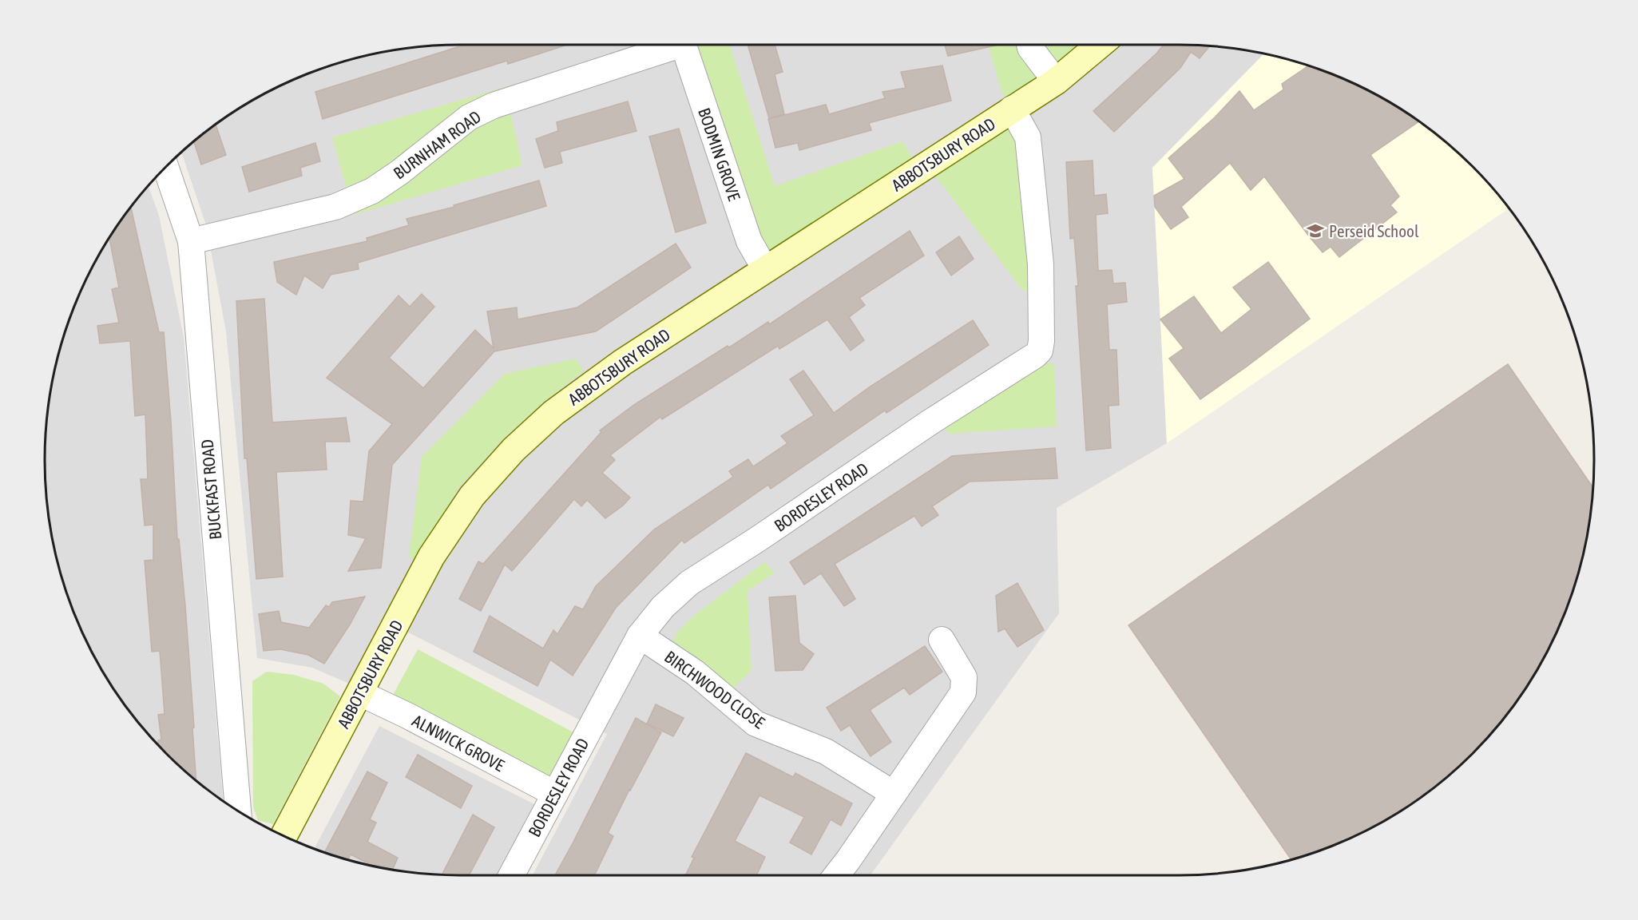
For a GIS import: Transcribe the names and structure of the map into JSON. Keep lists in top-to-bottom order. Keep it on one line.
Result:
{"streets":{"street":["BURNHAM ROAD","BODMIN GROVE","ABBOTSBURY ROAD","BUCKFAST ROAD","BORDESLEY ROAD","BIRCHWOOD CLOSE","ALNWICK GROVE"]},"crossings":[["BURNHAM ROAD","BUCKFAST ROAD"],["BODMIN GROVE","ABBOTSBURY ROAD"],["ABBOTSBURY ROAD","BORDESLEY ROAD"],["ABBOTSBURY ROAD","ALNWICK GROVE"],["BORDESLEY ROAD","BIRCHWOOD CLOSE"],["BORDESLEY ROAD","ALNWICK GROVE"]],"places":{"school or university":["Perseid School"]}}
